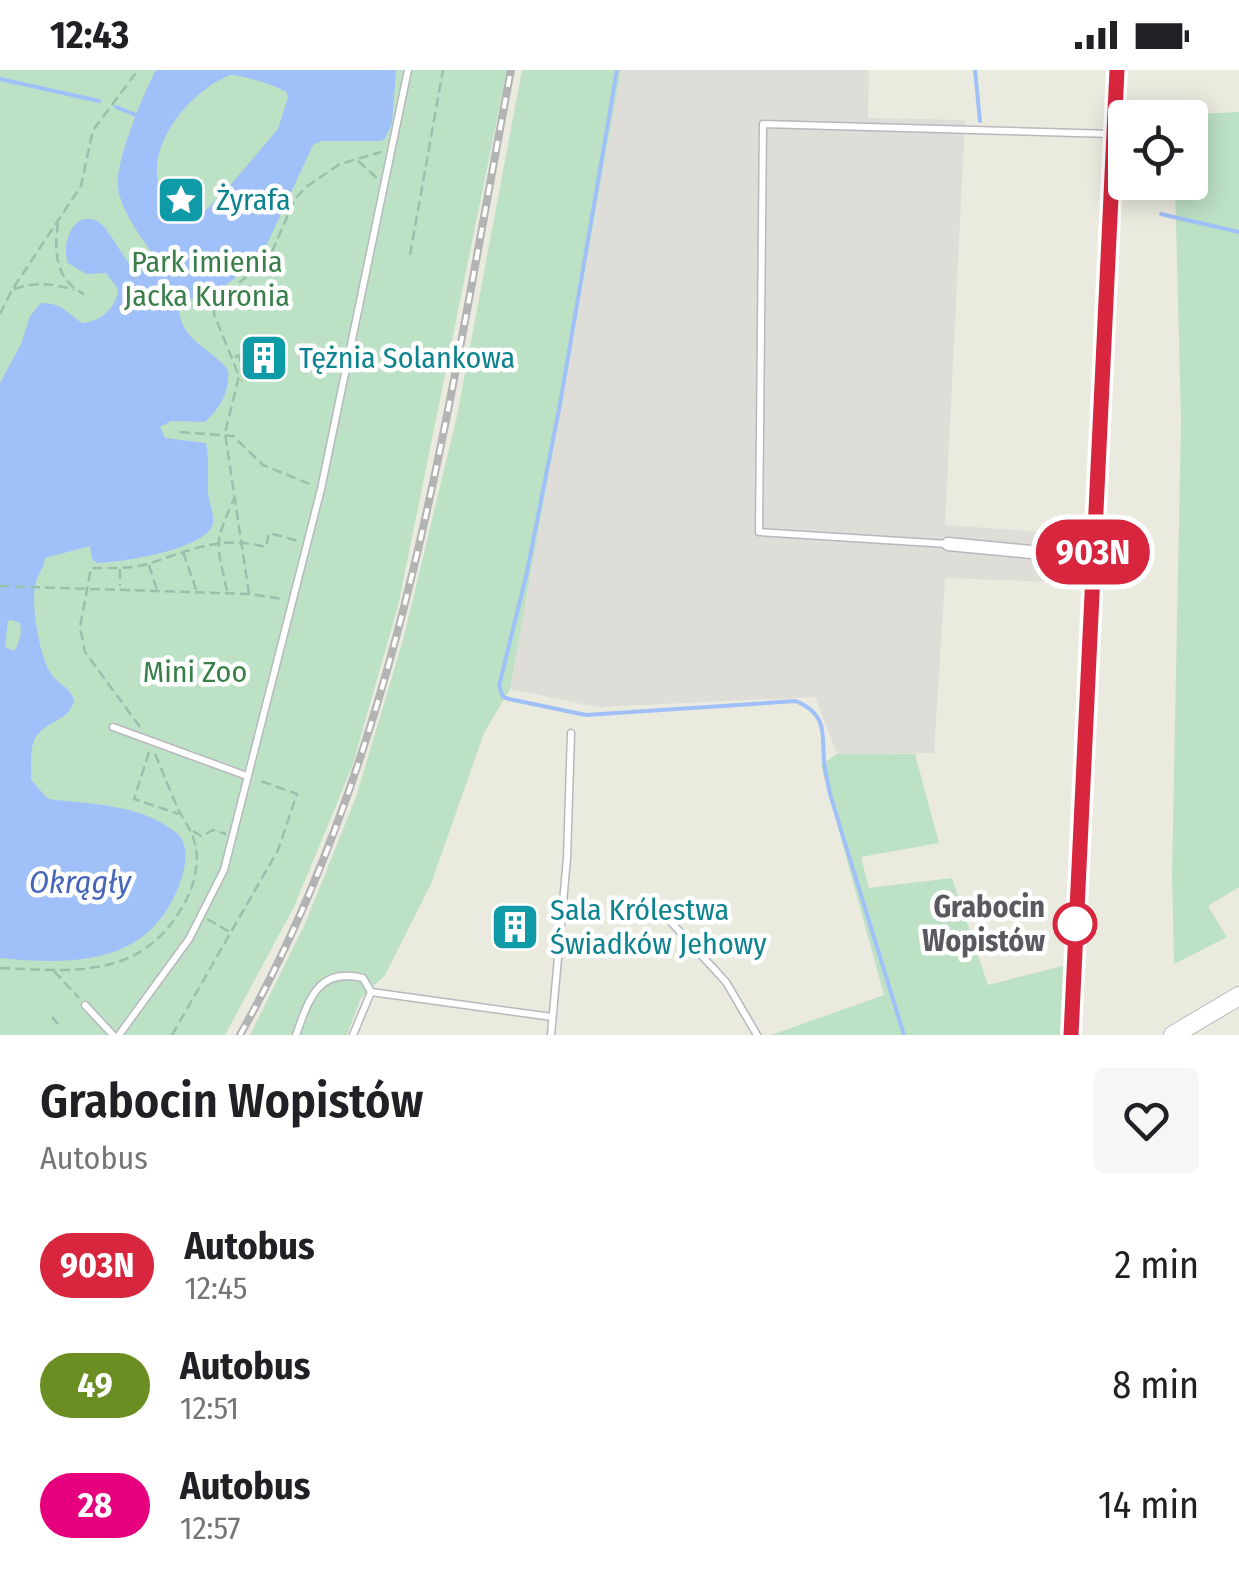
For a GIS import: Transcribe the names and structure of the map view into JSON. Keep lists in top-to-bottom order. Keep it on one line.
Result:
{"water":["Okrągły"],"parks":["Park imienia Jacka Kuronia","Mini Zoo"],"places":{"place":["Żyrafa"],"building":["Tężnia Solankowa","Sala Królestwa Świadków Jehowy"],"other":["Grabocin Wopistów"]},"lines":["bus line 903N"],"page":{"status":"12:43","on_map":"903N","heading":["Grabocin Wopistów","Autobus"],"list":[{"mark":"903N","name":"Autobus","note":"12:45","value":"2 min"},{"mark":"49","name":"Autobus","note":"12:51","value":"8 min"},{"mark":"28","name":"Autobus","note":"12:57","value":"14 min"}]}}
